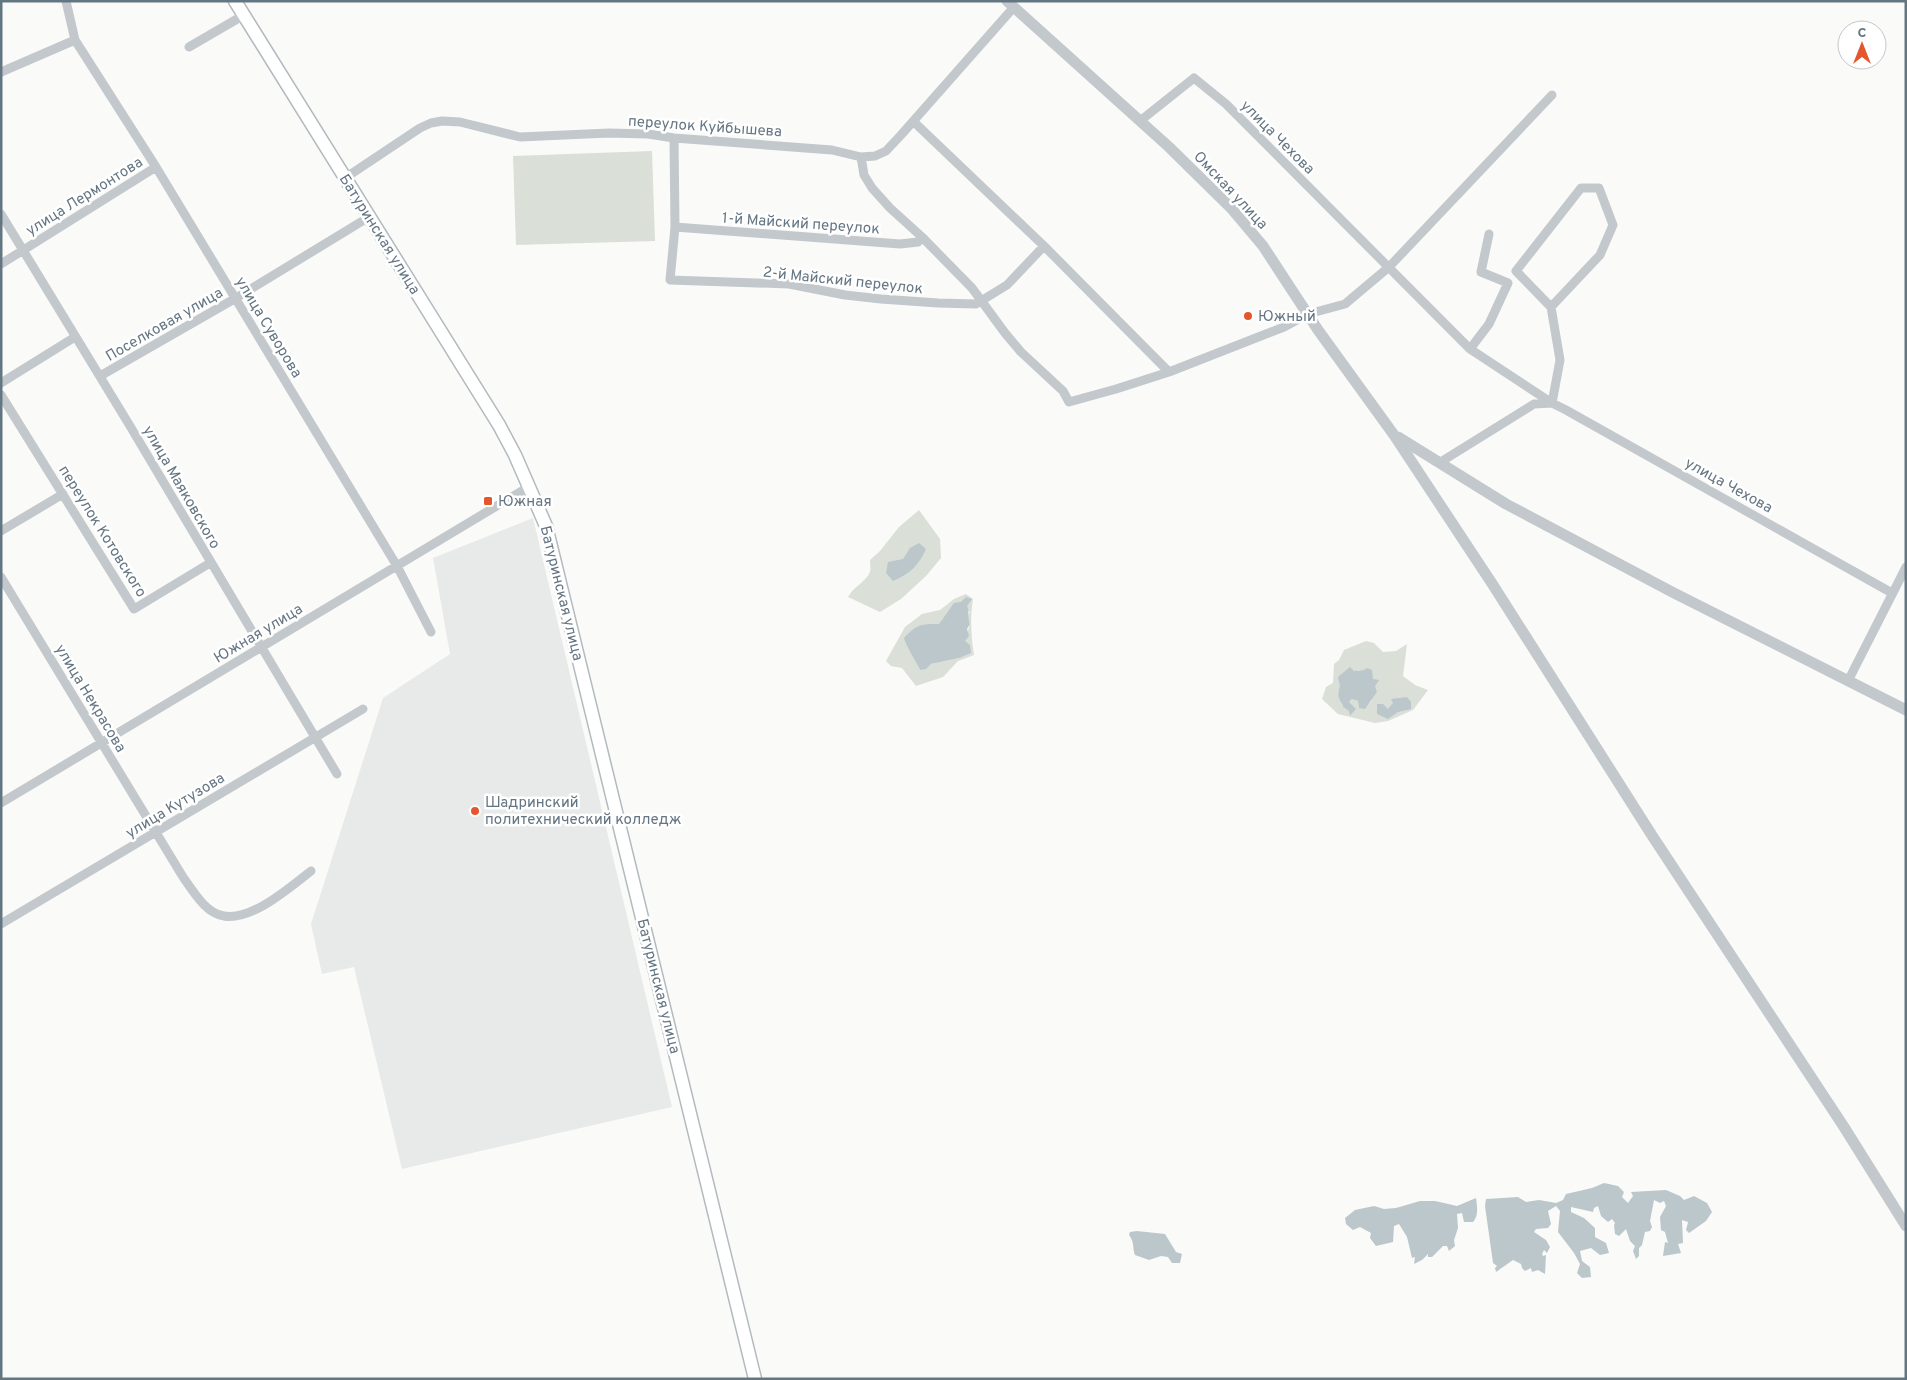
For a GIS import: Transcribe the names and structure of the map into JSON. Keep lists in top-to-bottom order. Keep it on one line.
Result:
{"streets":{"main road":["Батуринская улица"],"street":["переулок Куйбышева","улица Чехова","Омская улица","улица Лермонтова","1-й Майский переулок","2-й Майский переулок","Поселковая улица","улица Суворова","улица Маяковского","переулок Котовского","Южная улица","улица Некрасова","улица Кутузова"]},"crossings":[["переулок Куйбышева","Омская улица"],["переулок Куйбышева","Батуринская улица"],["переулок Куйбышева","2-й Майский переулок"],["улица Чехова","Омская улица"],["улица Лермонтова","улица Суворова"],["улица Лермонтова","улица Маяковского"],["1-й Майский переулок","2-й Майский переулок"],["Батуринская улица","Поселковая улица"],["Батуринская улица","Южная улица"],["Поселковая улица","улица Суворова"],["Поселковая улица","улица Маяковского"],["улица Суворова","Южная улица"],["улица Маяковского","переулок Котовского"],["улица Маяковского","Южная улица"],["улица Маяковского","улица Кутузова"],["Южная улица","улица Некрасова"],["улица Некрасова","улица Кутузова"]],"places":{"other":["Южный","Шадринский политехнический колледж"],"transit":["Южная"]},"north":"top"}
